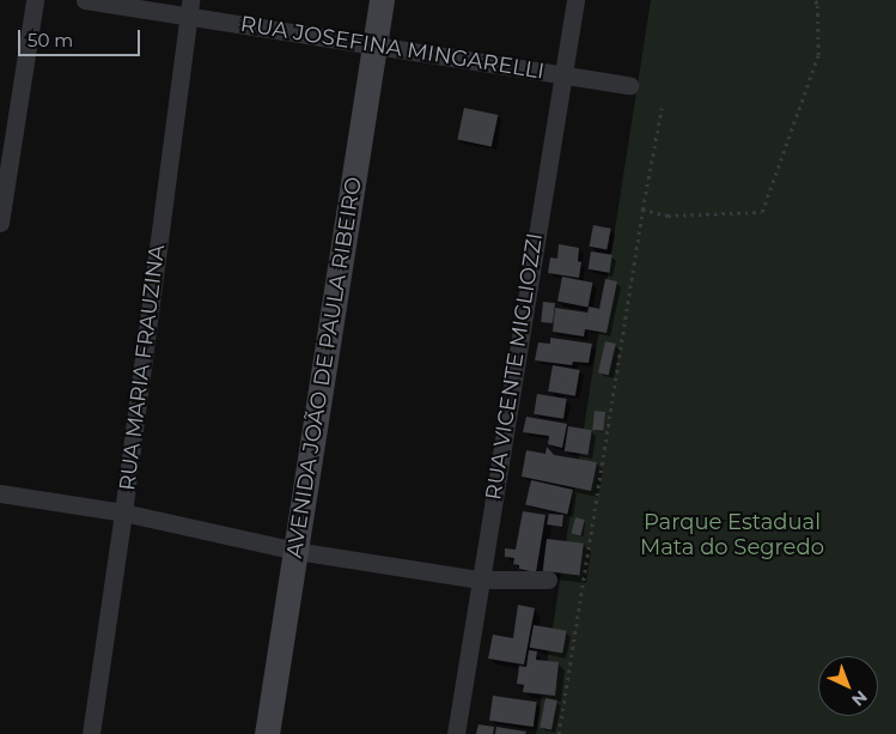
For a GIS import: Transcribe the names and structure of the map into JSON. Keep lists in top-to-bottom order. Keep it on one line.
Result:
{"streets":{"street":["RUA JOSEFINA MINGARELLI","RUA VICENTE MIGLIOZZI","RUA MARIA FRAUZINA","AVENIDA JOÃO DE PAULA RIBEIRO"]},"crossings":[["RUA JOSEFINA MINGARELLI","RUA VICENTE MIGLIOZZI"],["RUA JOSEFINA MINGARELLI","RUA MARIA FRAUZINA"],["RUA JOSEFINA MINGARELLI","AVENIDA JOÃO DE PAULA RIBEIRO"]],"parks":["Parque Estadual Mata do Segredo"],"scale_bar":"50 m","north":"bottom right"}
